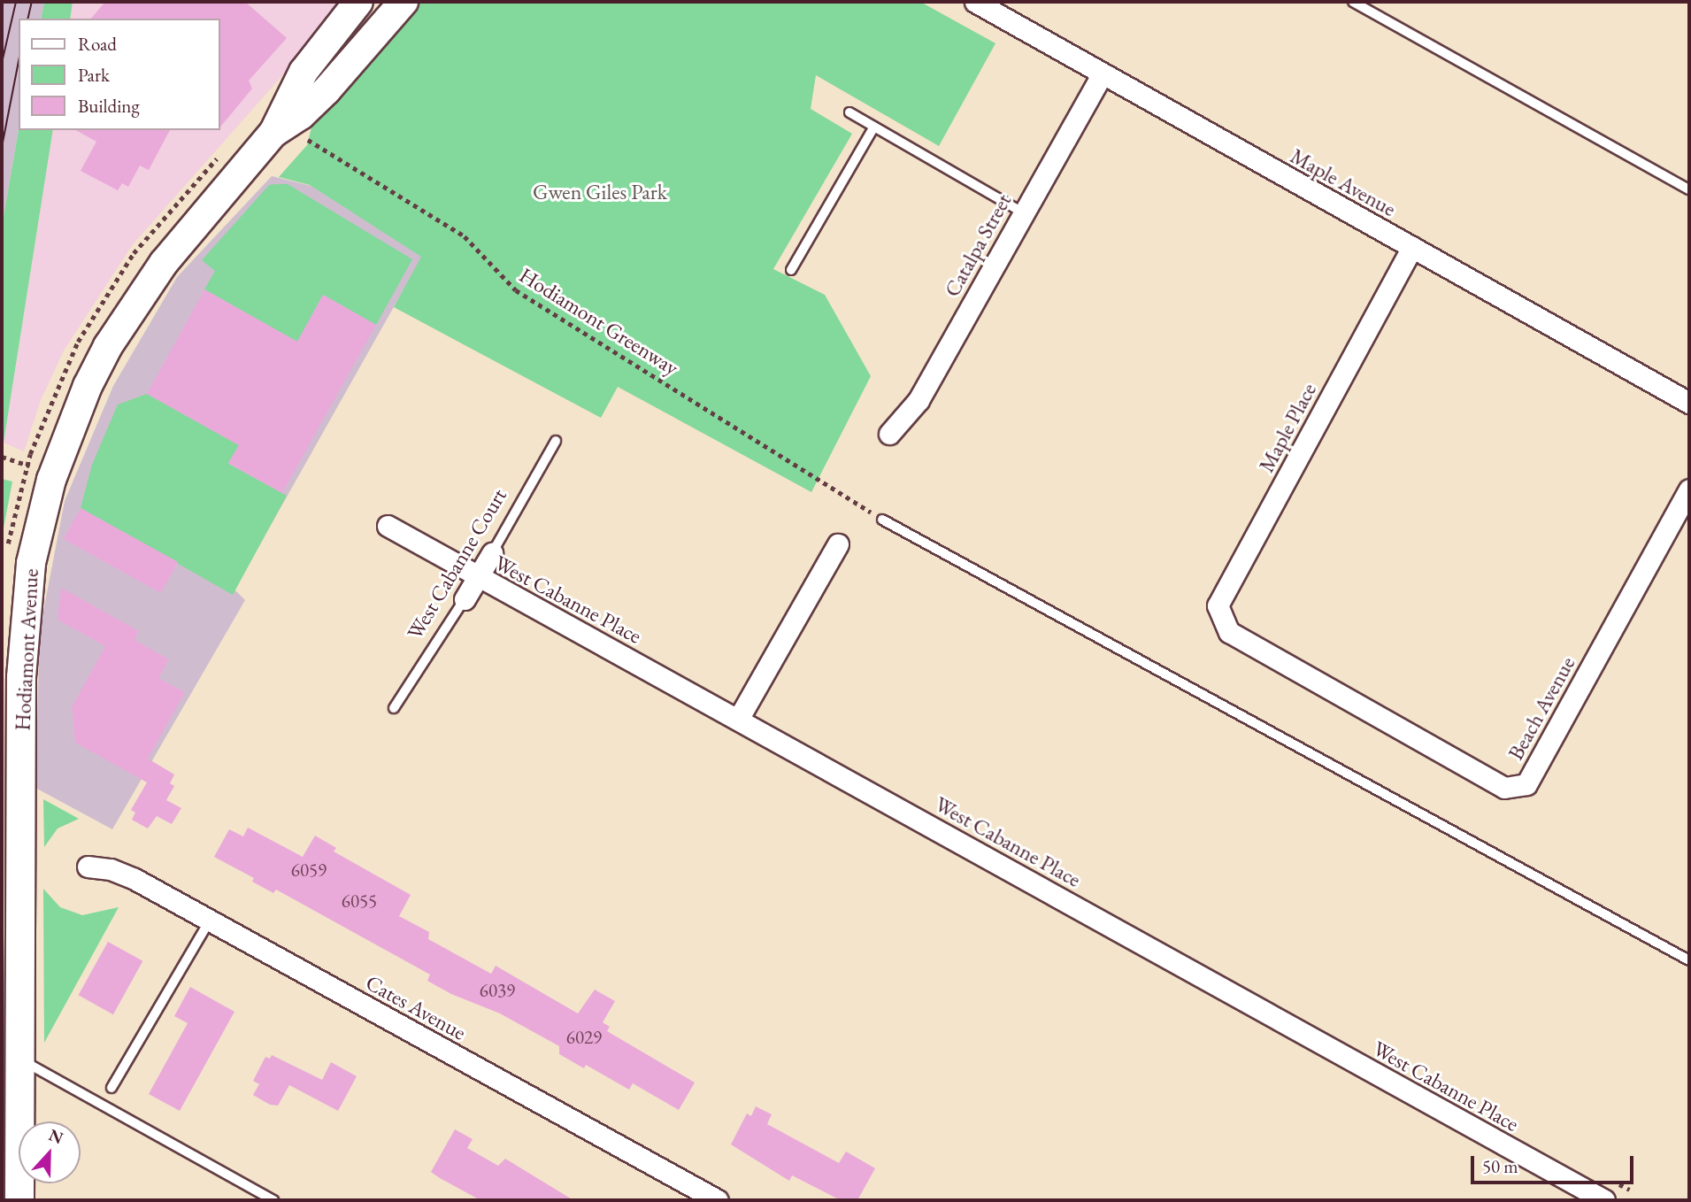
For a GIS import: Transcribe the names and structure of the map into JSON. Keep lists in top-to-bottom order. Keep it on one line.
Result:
{"streets":{"street":["Maple Avenue","Catalpa Street","Maple Place","West Cabanne Court","West Cabanne Place","Hodiamont Avenue","Beach Avenue","Cates Avenue"],"path":["Hodiamont Greenway"]},"crossings":[["Maple Avenue","Catalpa Street"],["Maple Avenue","Maple Place"],["Maple Place","Beach Avenue"],["West Cabanne Court","West Cabanne Place"]],"parks":["Gwen Giles Park"],"house_numbers":["6059","6055","6039","6029"],"legend":["Road","Park","Building"],"scale_bar":"50 m","north":"top"}
